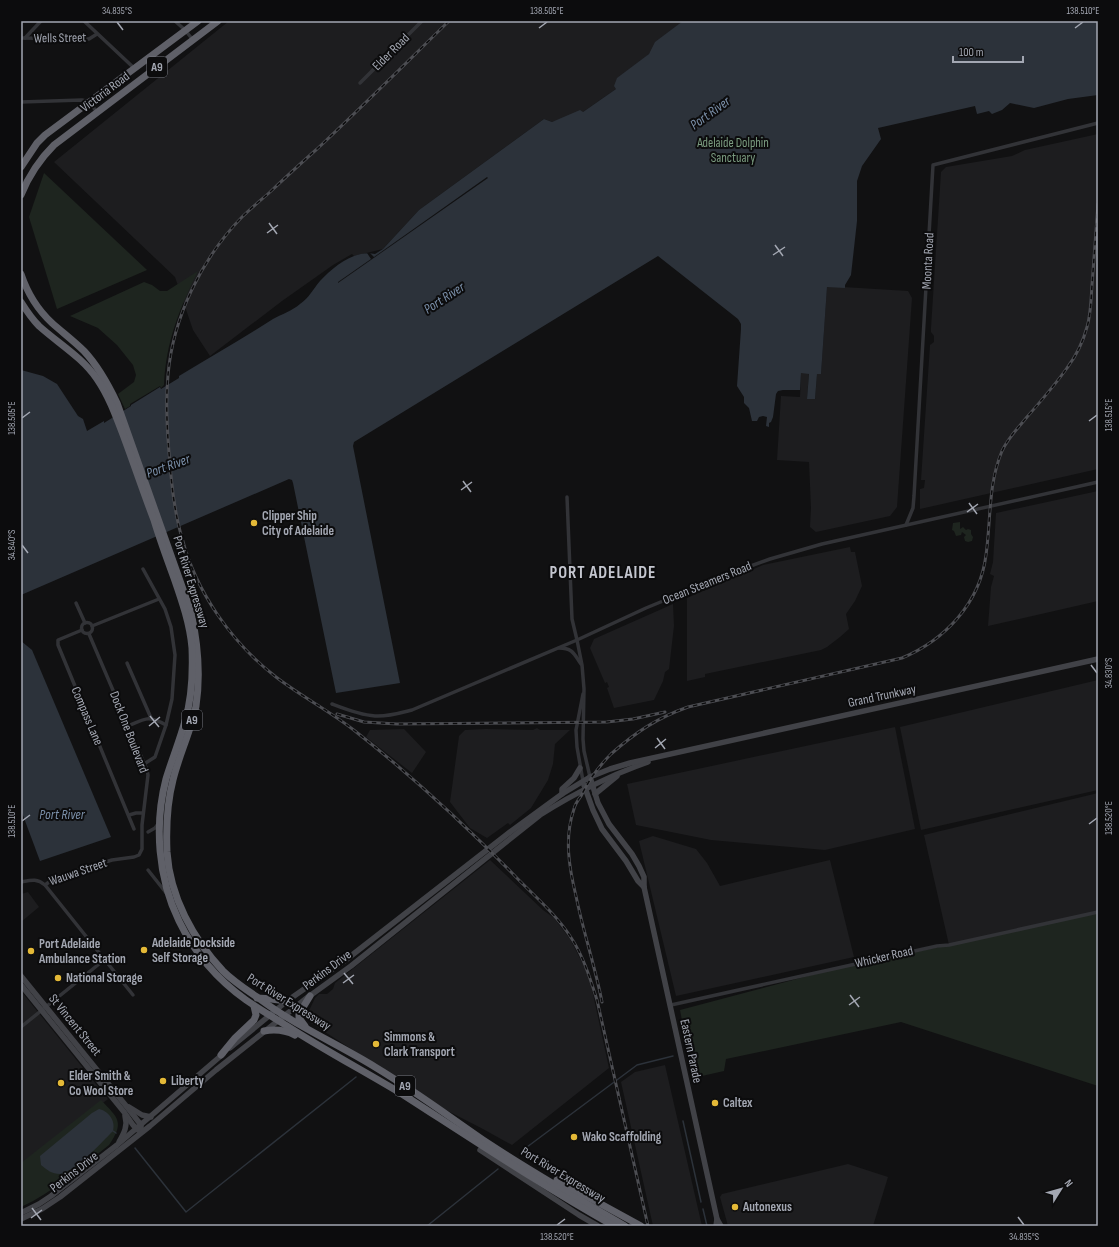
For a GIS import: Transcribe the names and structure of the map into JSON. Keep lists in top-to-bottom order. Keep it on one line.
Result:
{"streets":{"highway":["A9","Victoria Road","Port River Expressway"],"street":["Wells Street","Elder Road","Moonta Road","Ocean Steamers Road","Grand Trunkway","Compass Lane","Dock One Boulevard","Wauwa Street","Whicker Road","Perkins Drive","St Vincent Street","Eastern Parade"]},"crossings":[["Moonta Road","Ocean Steamers Road"],["Port River Expressway","Perkins Drive"],["Ocean Steamers Road","Eastern Parade"],["Grand Trunkway","Perkins Drive"],["Grand Trunkway","Eastern Parade"],["Compass Lane","Dock One Boulevard"],["Dock One Boulevard","Wauwa Street"],["Whicker Road","Eastern Parade"],["Perkins Drive","St Vincent Street"],["Perkins Drive","Eastern Parade"]],"districts":["PORT ADELAIDE"],"water":["Port River"],"parks":["Adelaide Dolphin Sanctuary"],"places":["Clipper Ship City of Adelaide","Adelaide Dockside Self Storage","Port Adelaide Ambulance Station","National Storage","Simmons & Clark Transport","Liberty","Elder Smith & Co Wool Store","Caltex","Wako Scaffolding","Autonexus"],"scale_bar":"100 m","north":"top right","coordinates":["34.835°S","138.505°E","138.510°E","138.515°E","34.840°S","34.830°S","138.520°E"]}
